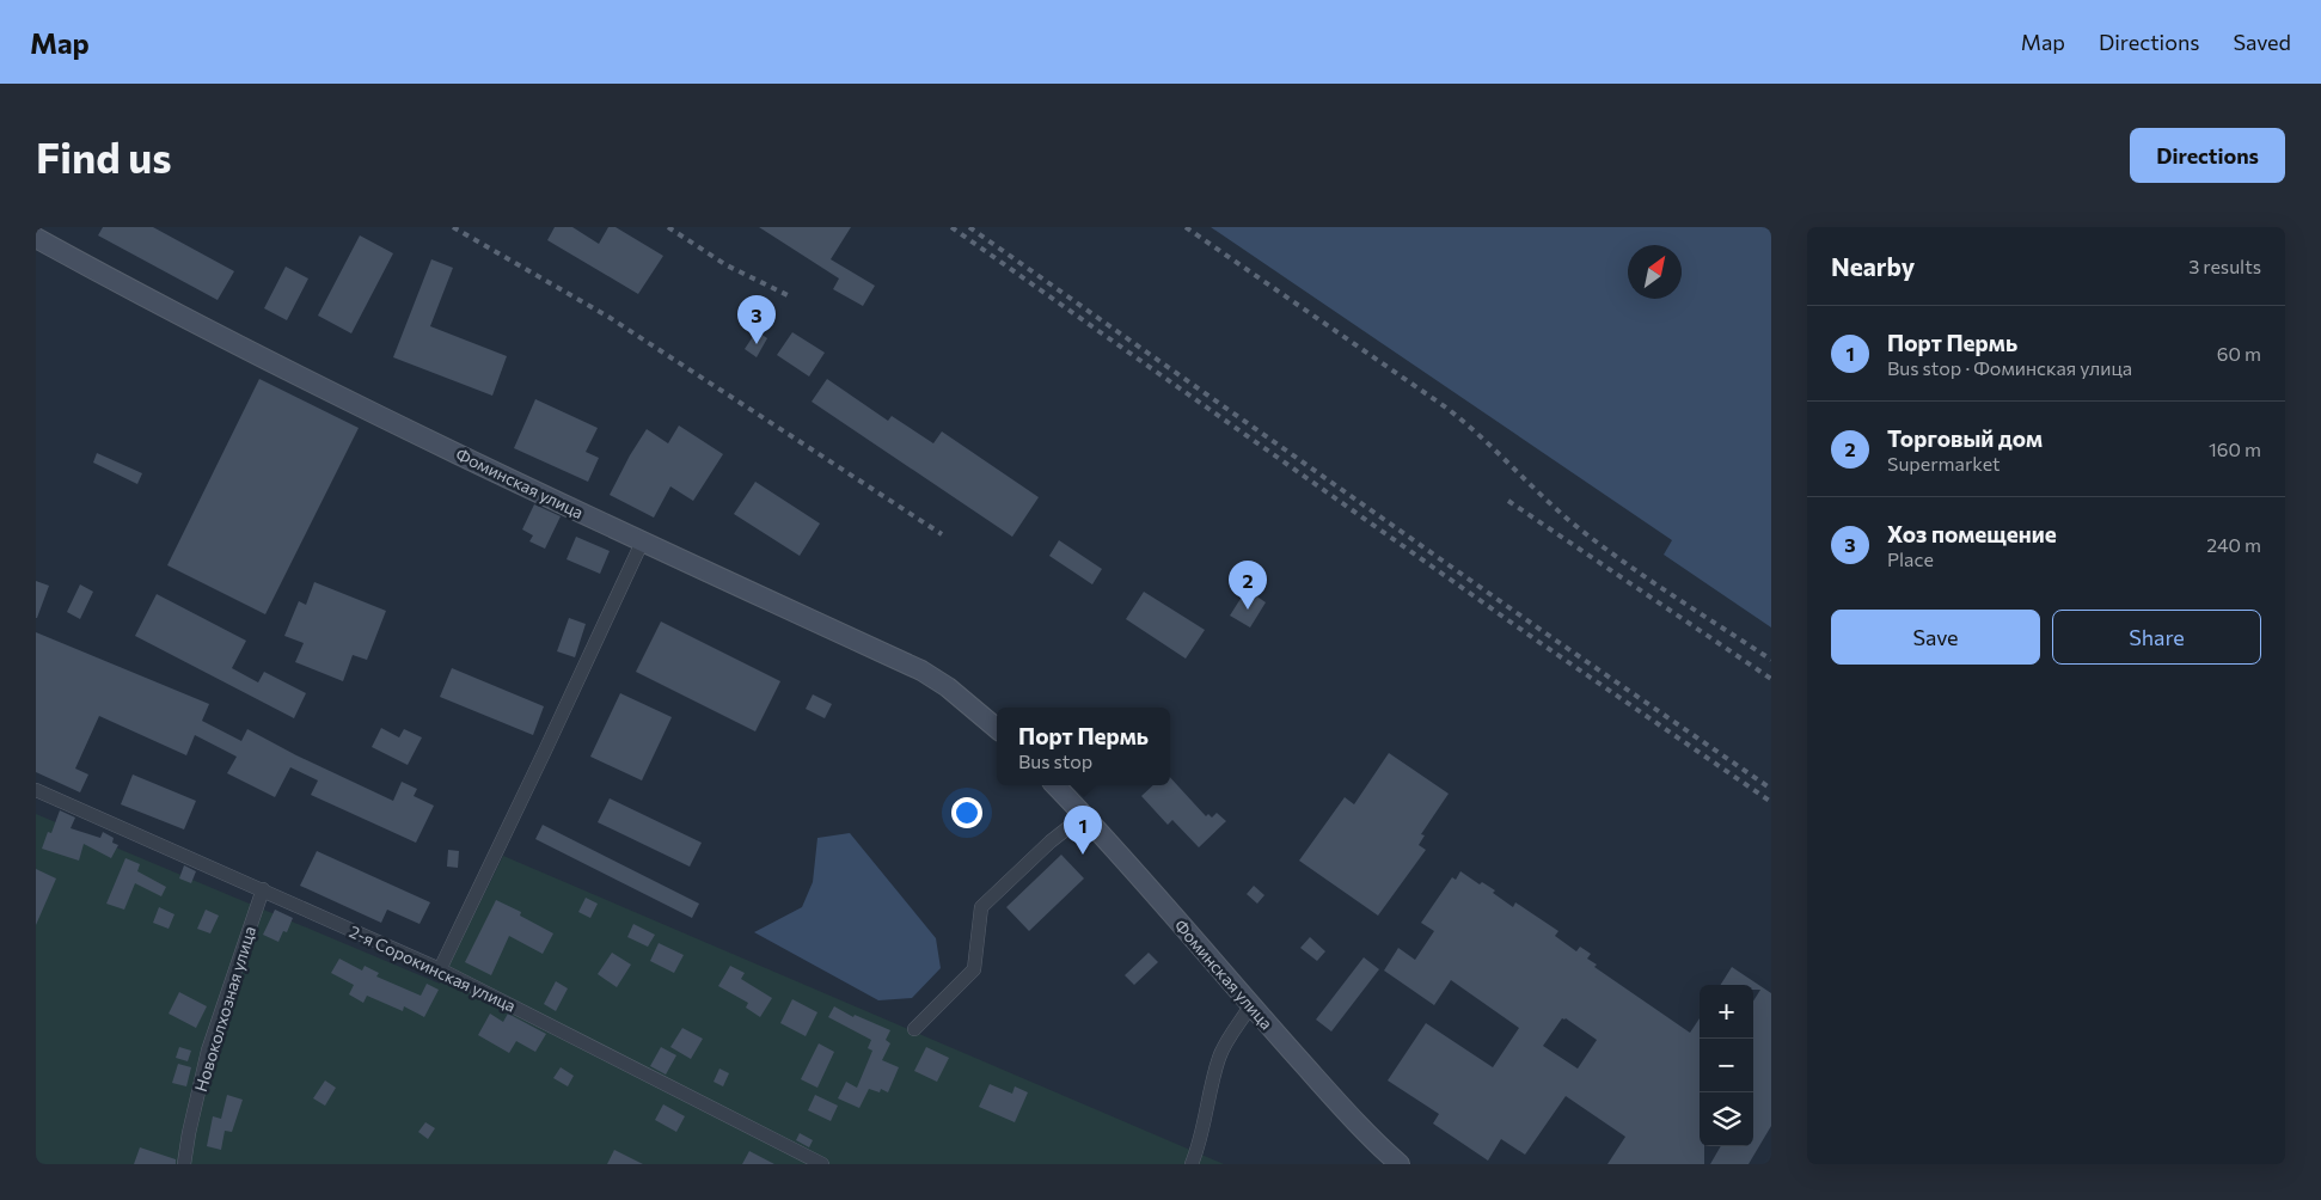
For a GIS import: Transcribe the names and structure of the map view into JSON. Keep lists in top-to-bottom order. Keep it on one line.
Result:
{"streets":{"street":["Фоминская улица","2-я Сорокинская улица","Новоколхозная улица"]},"crossings":[["2-я Сорокинская улица","Новоколхозная улица"]],"north":"top right","page":{"header":"Map","nav":["Map","Directions","Saved"],"buttons":["Directions",["Save","Share"]],"title":"Find us","heading":["Nearby","3 results"],"pins":["3","2","1"],"list":[{"mark":"1","name":"Порт Пермь","note":"Bus stop · Фоминская улица","value":"60 m"},{"mark":"2","name":"Торговый дом","note":"Supermarket","value":"160 m"},{"mark":"3","name":"Хоз помещение","note":"Place","value":"240 m"}],"popup":["Порт Пермь","Bus stop"],"map_buttons":["+","−"]}}
